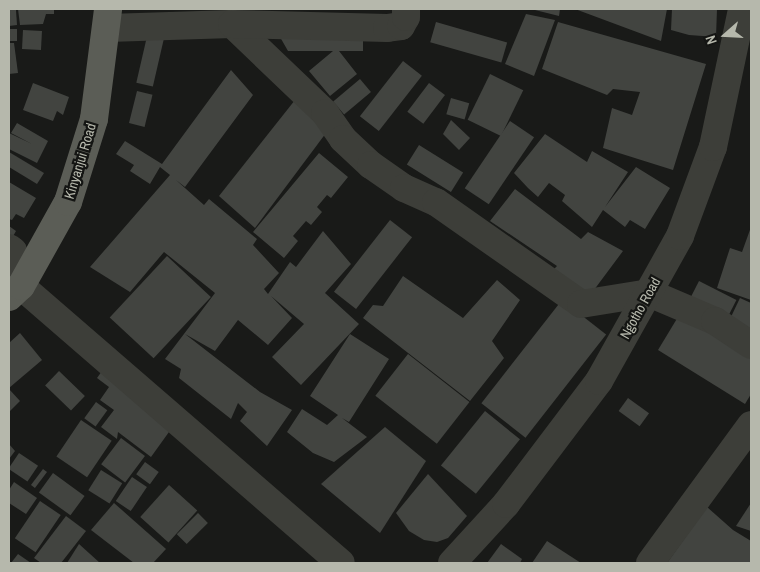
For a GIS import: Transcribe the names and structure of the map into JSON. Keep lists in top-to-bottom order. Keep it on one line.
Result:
{"streets":{"main road":["Kinyanjui Road"],"street":["Ngotho Road"]},"north":"left"}
